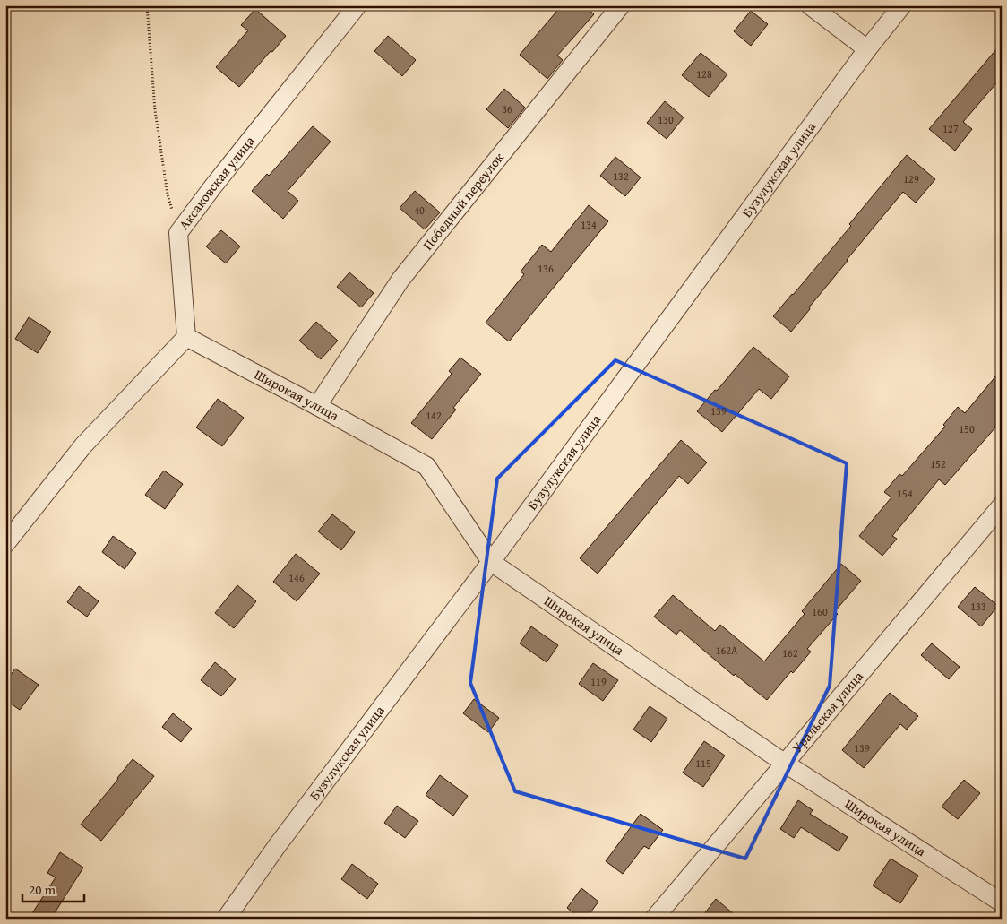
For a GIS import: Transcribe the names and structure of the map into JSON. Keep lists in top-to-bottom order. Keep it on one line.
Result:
{"streets":{"street":["Бузулукская улица","Аксаковская улица","Победный переулок","Широкая улица","Уральская улица"]},"crossings":[["Бузулукская улица","Широкая улица"],["Аксаковская улица","Широкая улица"],["Победный переулок","Широкая улица"],["Широкая улица","Уральская улица"]],"house_numbers":["128","36","130","127","132","129","40","134","136","139","142","150","152","154","146","133","160","162А","162","119","139","115"],"scale_bar":"20 m"}
